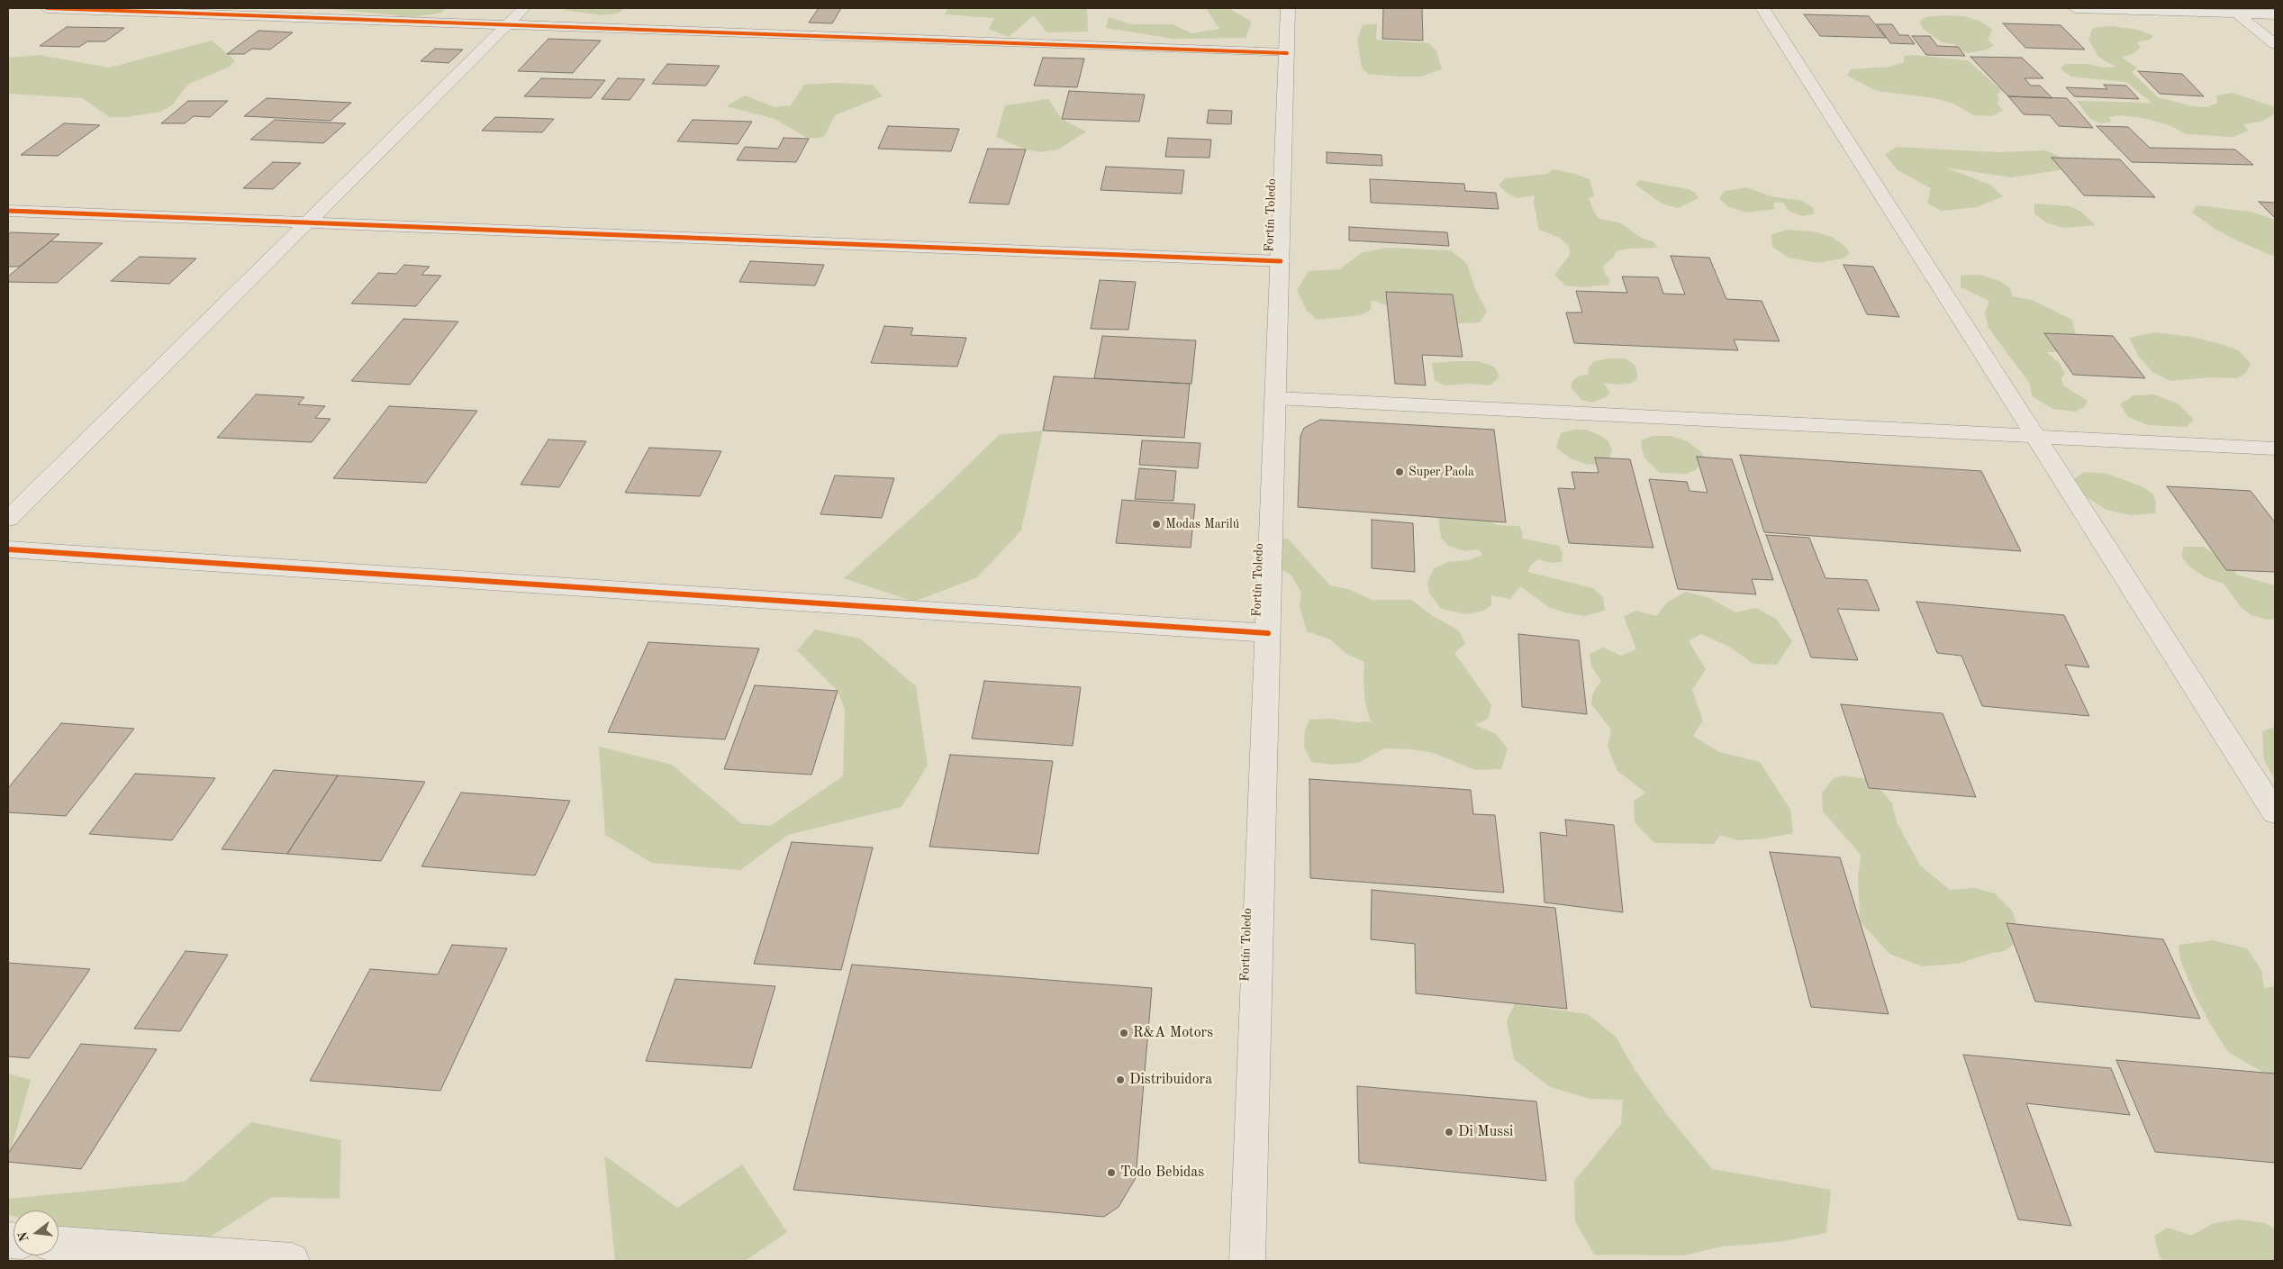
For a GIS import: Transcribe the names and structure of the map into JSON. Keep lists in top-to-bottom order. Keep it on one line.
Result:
{"streets":{"street":["Fortín Toledo"]},"places":["Super Paola","Modas Marilú","R&A Motors","Distribuidora","Di Mussi","Todo Bebidas"],"north":"left"}
